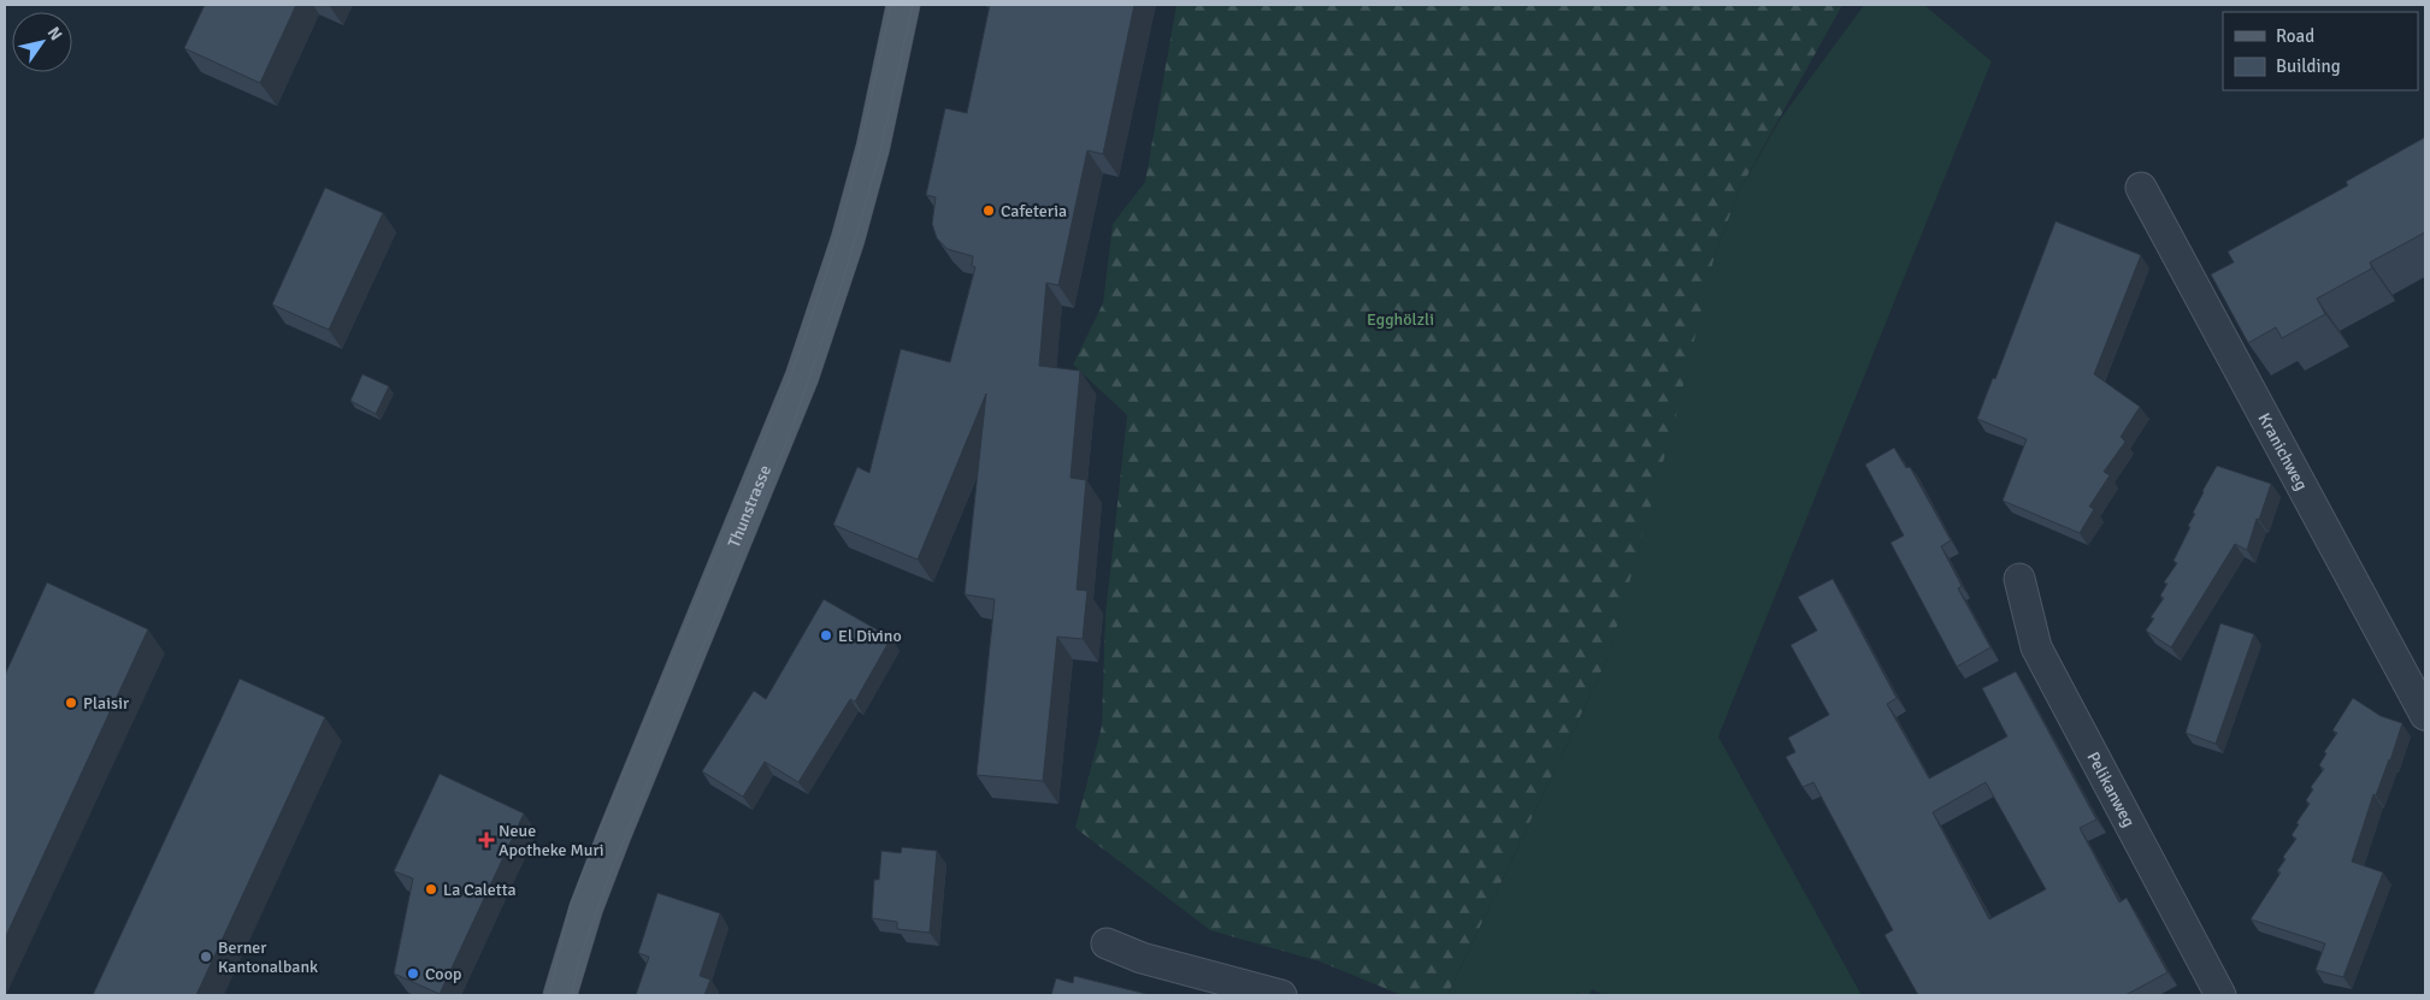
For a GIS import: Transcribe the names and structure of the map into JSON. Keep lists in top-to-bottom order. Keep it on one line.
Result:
{"streets":{"main road":["Thunstrasse"],"street":["Kranichweg","Pelikanweg"]},"parks":["Egghölzli"],"places":{"other":["Cafeteria","El Divino","Plaisir","La Caletta","Berner Kantonalbank","Coop"],"health":["Neue Apotheke Muri"]},"legend":["Road","Building"],"north":"top right"}
